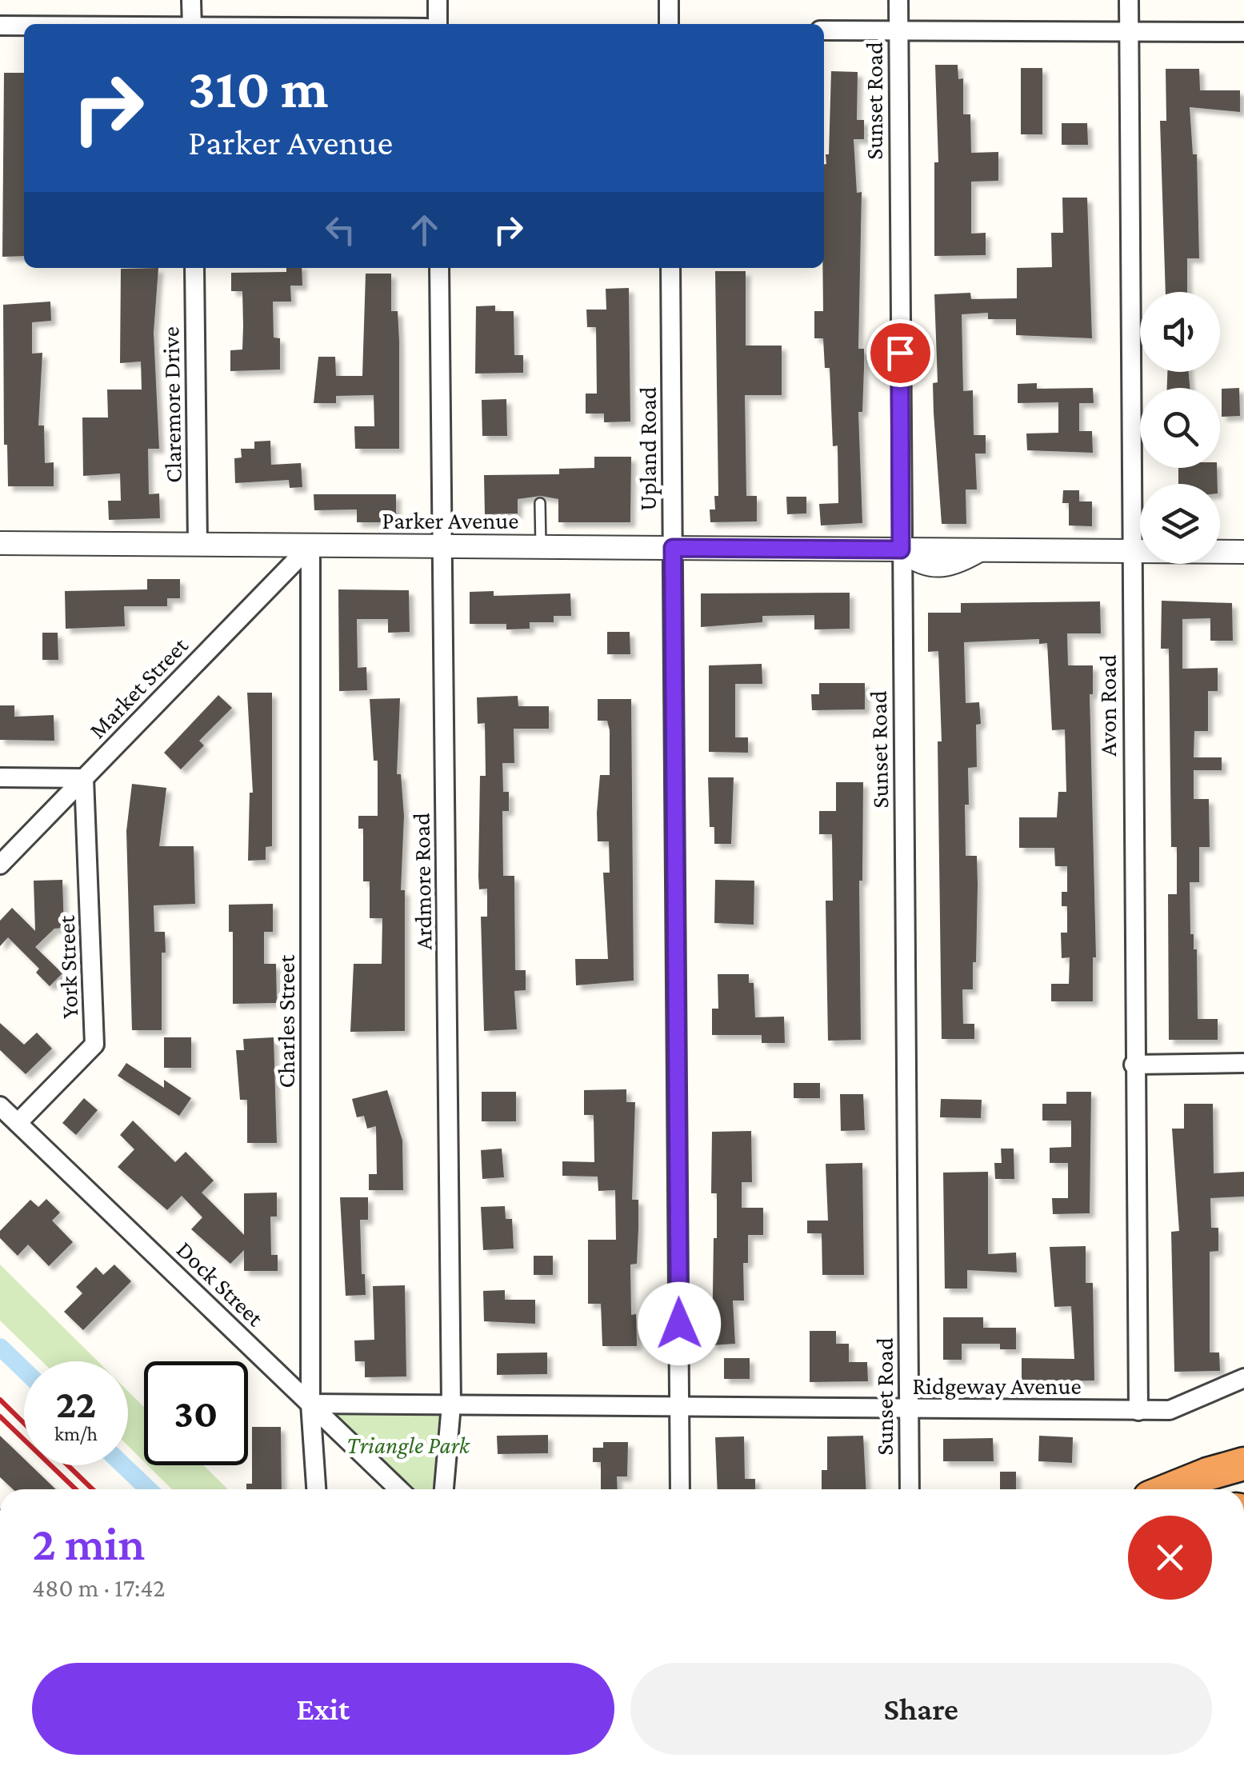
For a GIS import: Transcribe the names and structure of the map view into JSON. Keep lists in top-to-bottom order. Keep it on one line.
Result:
{"streets":{"street":["Sunset Road","Claremore Drive","Upland Road","Parker Avenue","Market Street","Avon Road","Ardmore Road","York Street","Charles Street","Dock Street","Ridgeway Avenue"]},"crossings":[["Sunset Road","Parker Avenue"],["Sunset Road","Ridgeway Avenue"],["Claremore Drive","Parker Avenue"],["Upland Road","Parker Avenue"],["Upland Road","Ridgeway Avenue"],["Parker Avenue","Market Street"],["Parker Avenue","Avon Road"],["Parker Avenue","Ardmore Road"],["Parker Avenue","Charles Street"],["Market Street","York Street"],["Market Street","Charles Street"],["Avon Road","Ridgeway Avenue"],["Ardmore Road","Ridgeway Avenue"],["York Street","Dock Street"],["Charles Street","Dock Street"],["Charles Street","Ridgeway Avenue"],["Dock Street","Ridgeway Avenue"]],"parks":["Triangle Park"],"page":{"turn":["310 m","Parker Avenue"],"speed":"22 km/h","limit":"30","heading":["2 min","480 m · 17:42"],"buttons":["Exit","Share"]}}
